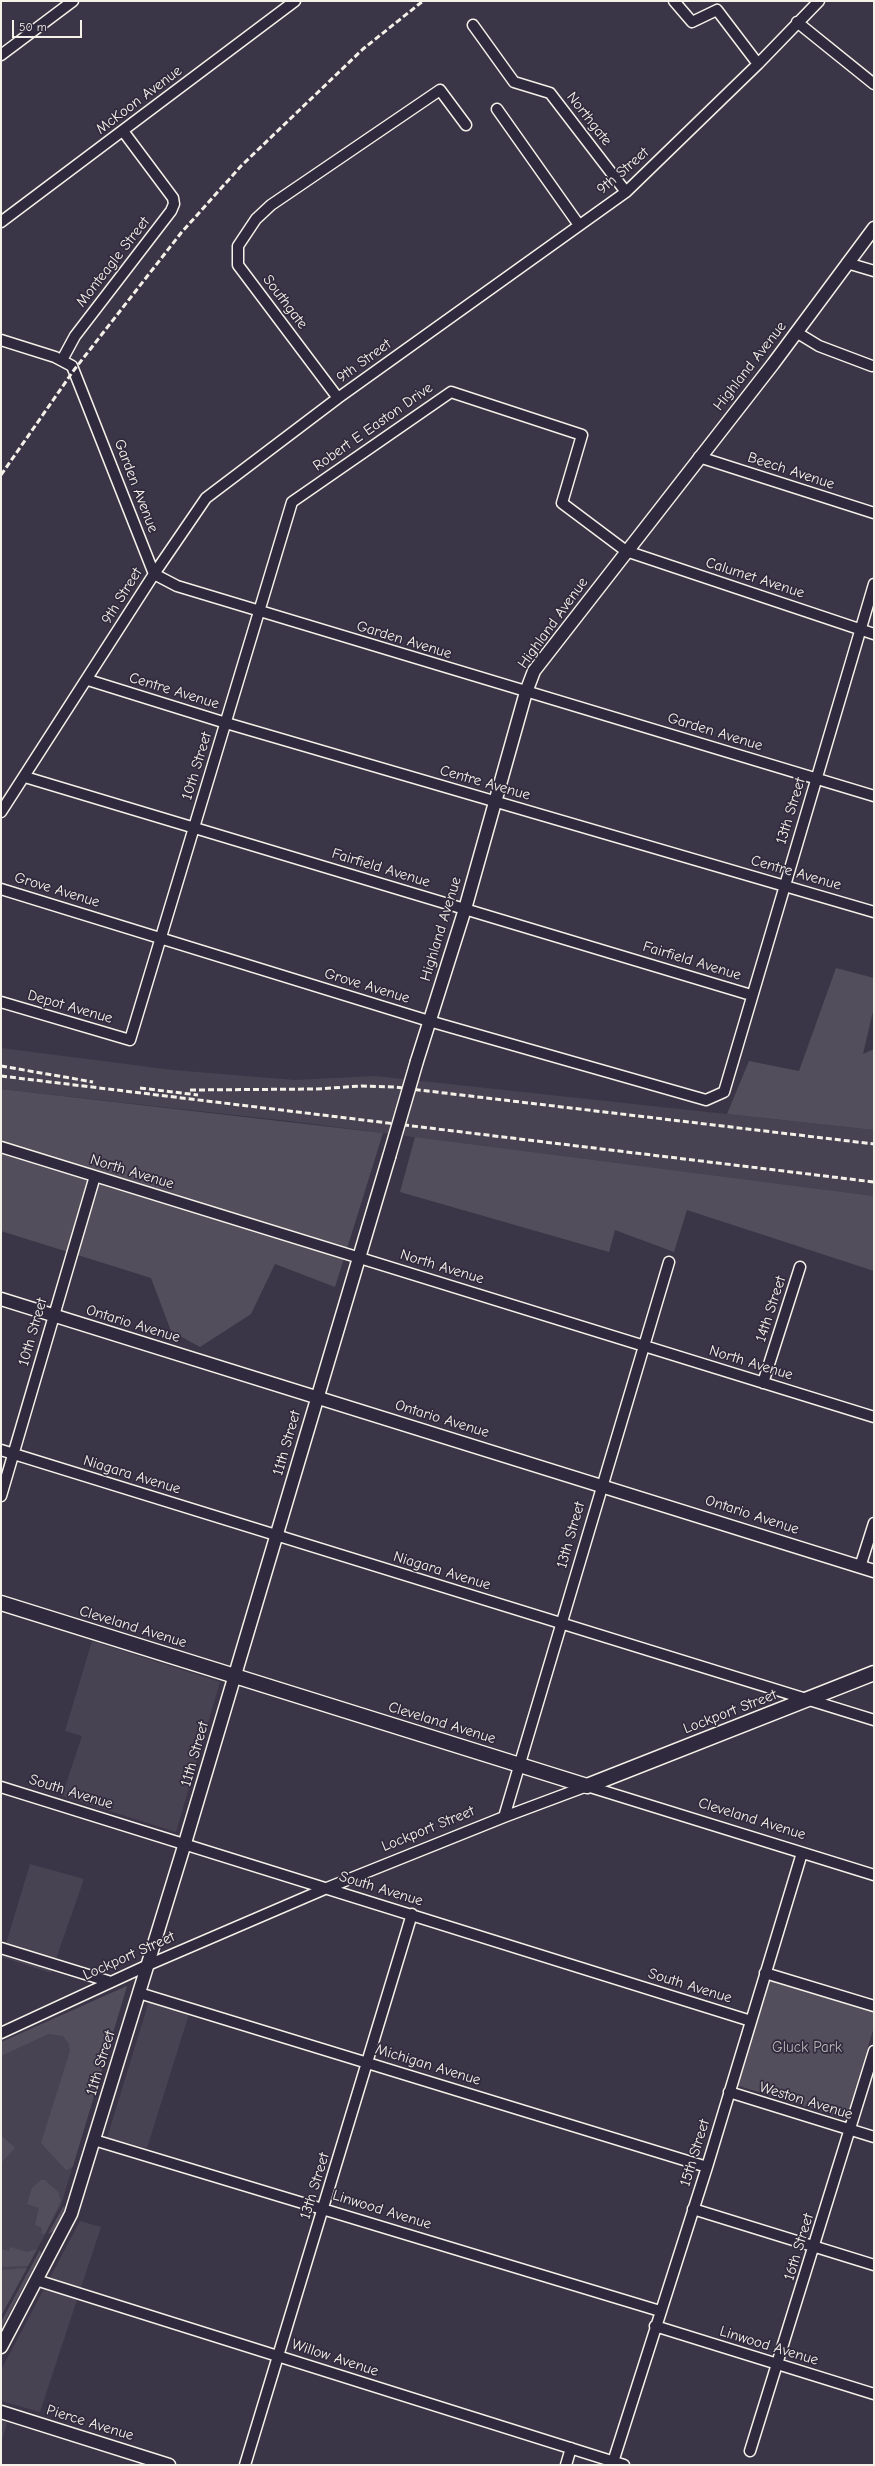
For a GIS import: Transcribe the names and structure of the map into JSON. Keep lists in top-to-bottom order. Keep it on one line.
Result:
{"streets":{"main road":["Cleveland Avenue","Lockport Street"],"street":["McKoon Avenue","Northgate","9th Street","Monteagle Street","Southgate","Highland Avenue","Robert E Easton Drive","Beech Avenue","Garden Avenue","Calumet Avenue","Centre Avenue","10th Street","13th Street","Fairfield Avenue","Grove Avenue","Depot Avenue","North Avenue","14th Street","Ontario Avenue","11th Street","Niagara Avenue","South Avenue","Michigan Avenue","Weston Avenue","15th Street","Linwood Avenue","16th Street","Willow Avenue","Pierce Avenue"]},"crossings":[["McKoon Avenue","Monteagle Street"],["Northgate","9th Street"],["9th Street","Southgate"],["9th Street","Garden Avenue"],["9th Street","Centre Avenue"],["9th Street","Fairfield Avenue"],["Monteagle Street","Garden Avenue"],["Highland Avenue","Robert E Easton Drive"],["Highland Avenue","Beech Avenue"],["Highland Avenue","Garden Avenue"],["Highland Avenue","Calumet Avenue"],["Highland Avenue","Centre Avenue"],["Highland Avenue","Fairfield Avenue"],["Highland Avenue","Grove Avenue"],["Highland Avenue","11th Street"],["Robert E Easton Drive","Calumet Avenue"],["Robert E Easton Drive","10th Street"],["Garden Avenue","10th Street"],["Garden Avenue","13th Street"],["Calumet Avenue","13th Street"],["Centre Avenue","10th Street"],["Centre Avenue","13th Street"],["10th Street","Fairfield Avenue"],["10th Street","Grove Avenue"],["10th Street","Depot Avenue"],["10th Street","North Avenue"],["10th Street","Ontario Avenue"],["10th Street","Niagara Avenue"],["13th Street","Fairfield Avenue"],["13th Street","Grove Avenue"],["13th Street","North Avenue"],["13th Street","Ontario Avenue"],["13th Street","Niagara Avenue"],["13th Street","Cleveland Avenue"],["13th Street","Lockport Street"],["13th Street","South Avenue"],["13th Street","Michigan Avenue"],["13th Street","Linwood Avenue"],["13th Street","Willow Avenue"],["North Avenue","14th Street"],["North Avenue","11th Street"],["Ontario Avenue","11th Street"],["11th Street","Niagara Avenue"],["11th Street","Cleveland Avenue"],["11th Street","Lockport Street"],["11th Street","South Avenue"],["11th Street","Michigan Avenue"],["11th Street","Linwood Avenue"],["11th Street","Willow Avenue"],["Niagara Avenue","Lockport Street"],["Cleveland Avenue","Lockport Street"],["Cleveland Avenue","15th Street"],["Lockport Street","South Avenue"],["South Avenue","15th Street"],["Michigan Avenue","15th Street"],["Weston Avenue","15th Street"],["Weston Avenue","16th Street"],["15th Street","Linwood Avenue"],["15th Street","Willow Avenue"],["Linwood Avenue","16th Street"]],"parks":["Gluck Park"],"scale_bar":"50 m"}
